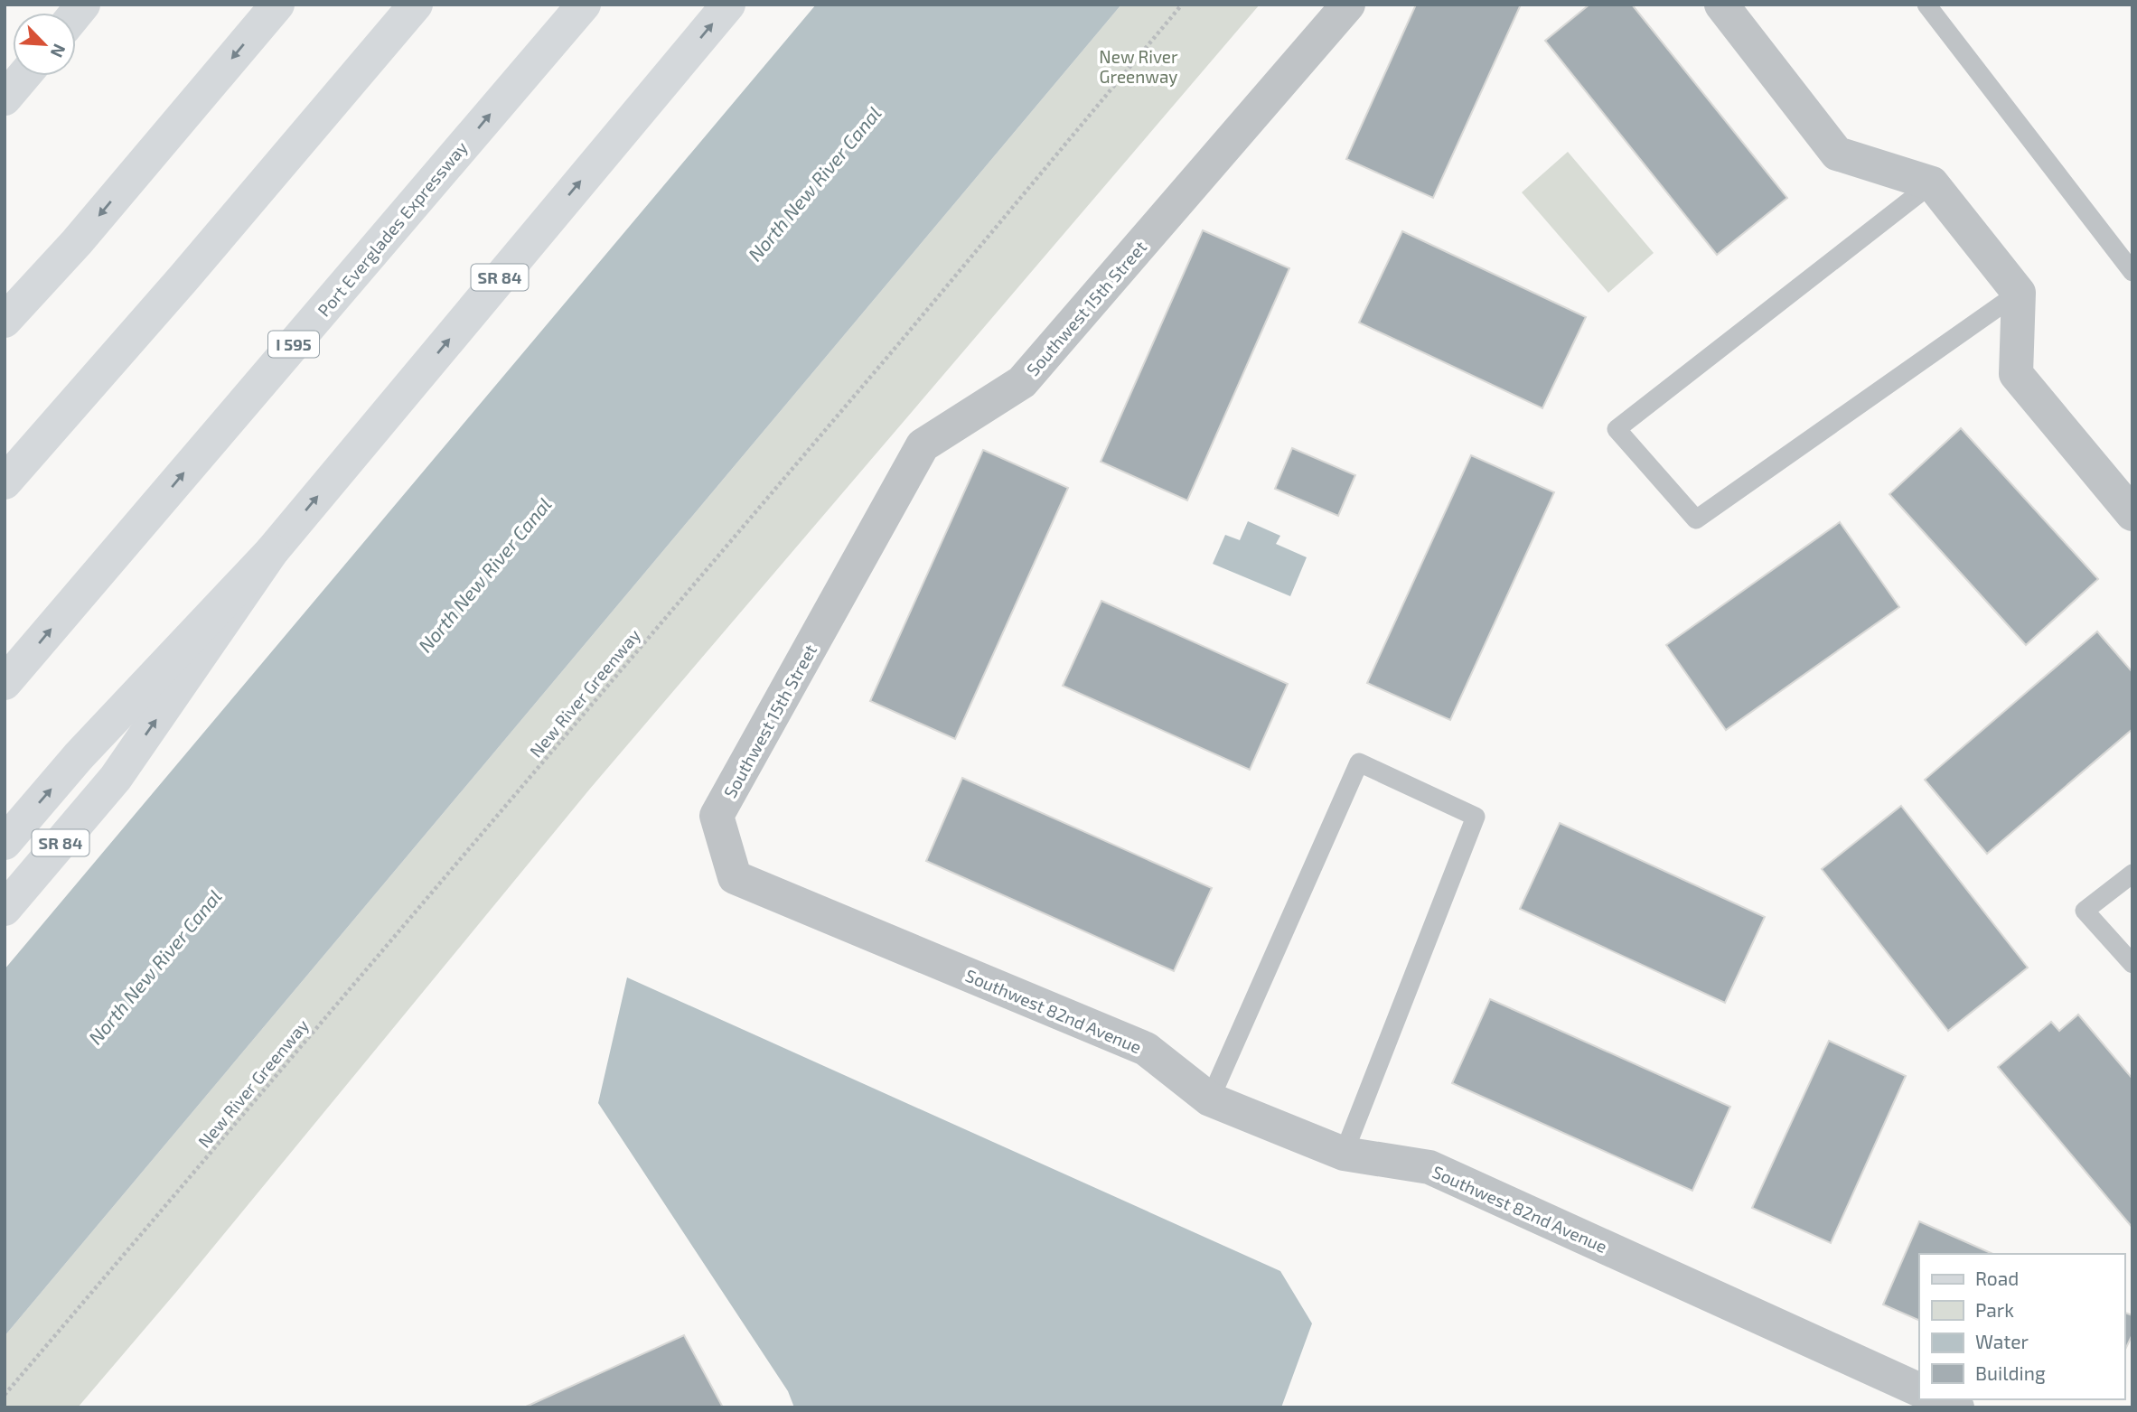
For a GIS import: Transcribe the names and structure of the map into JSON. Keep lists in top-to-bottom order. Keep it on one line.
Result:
{"streets":{"main road":["Port Everglades Expressway","SR 84","I 595"],"street":["Southwest 15th Street","Southwest 82nd Avenue"],"path":["New River Greenway"]},"crossings":[["Southwest 15th Street","Southwest 82nd Avenue"]],"water":["North New River Canal"],"parks":["New River Greenway"],"legend":["Road","Park","Water","Building"],"north":"bottom right"}
